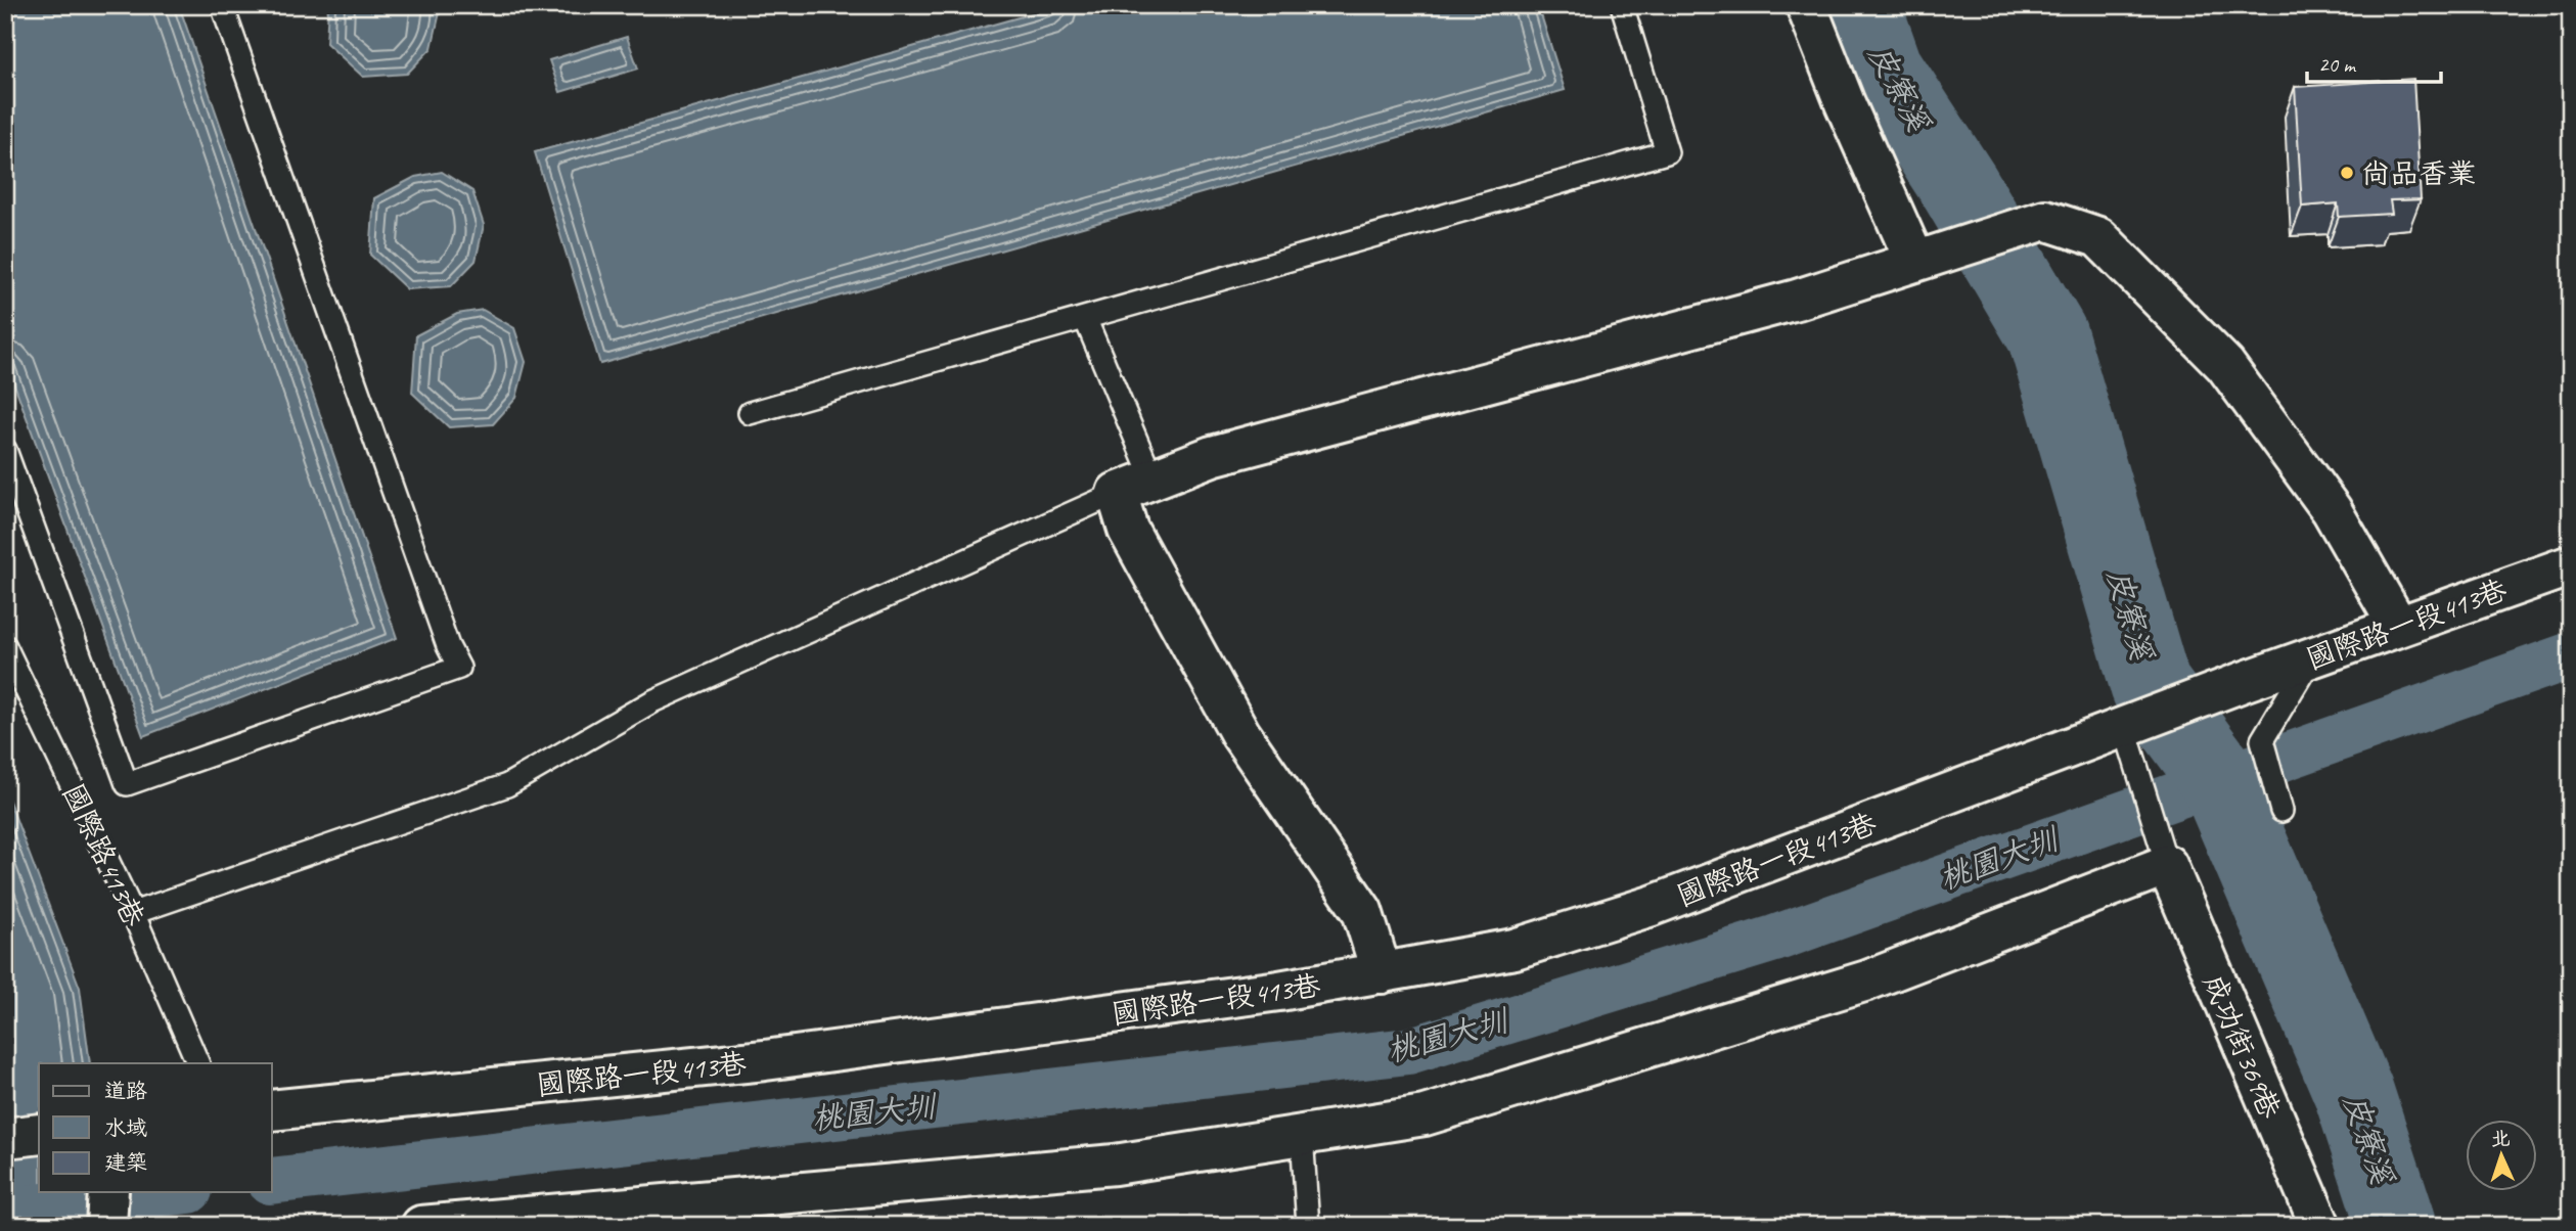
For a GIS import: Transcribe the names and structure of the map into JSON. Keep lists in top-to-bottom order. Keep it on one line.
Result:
{"streets":{"street":["國際路一段413巷","成功街369巷"],"lane":["國際路413巷"]},"water":["皮寮溪","桃園大圳"],"places":["尚品香業"],"legend":["道路","水域","建築"],"scale_bar":"20 m","north":"top"}
